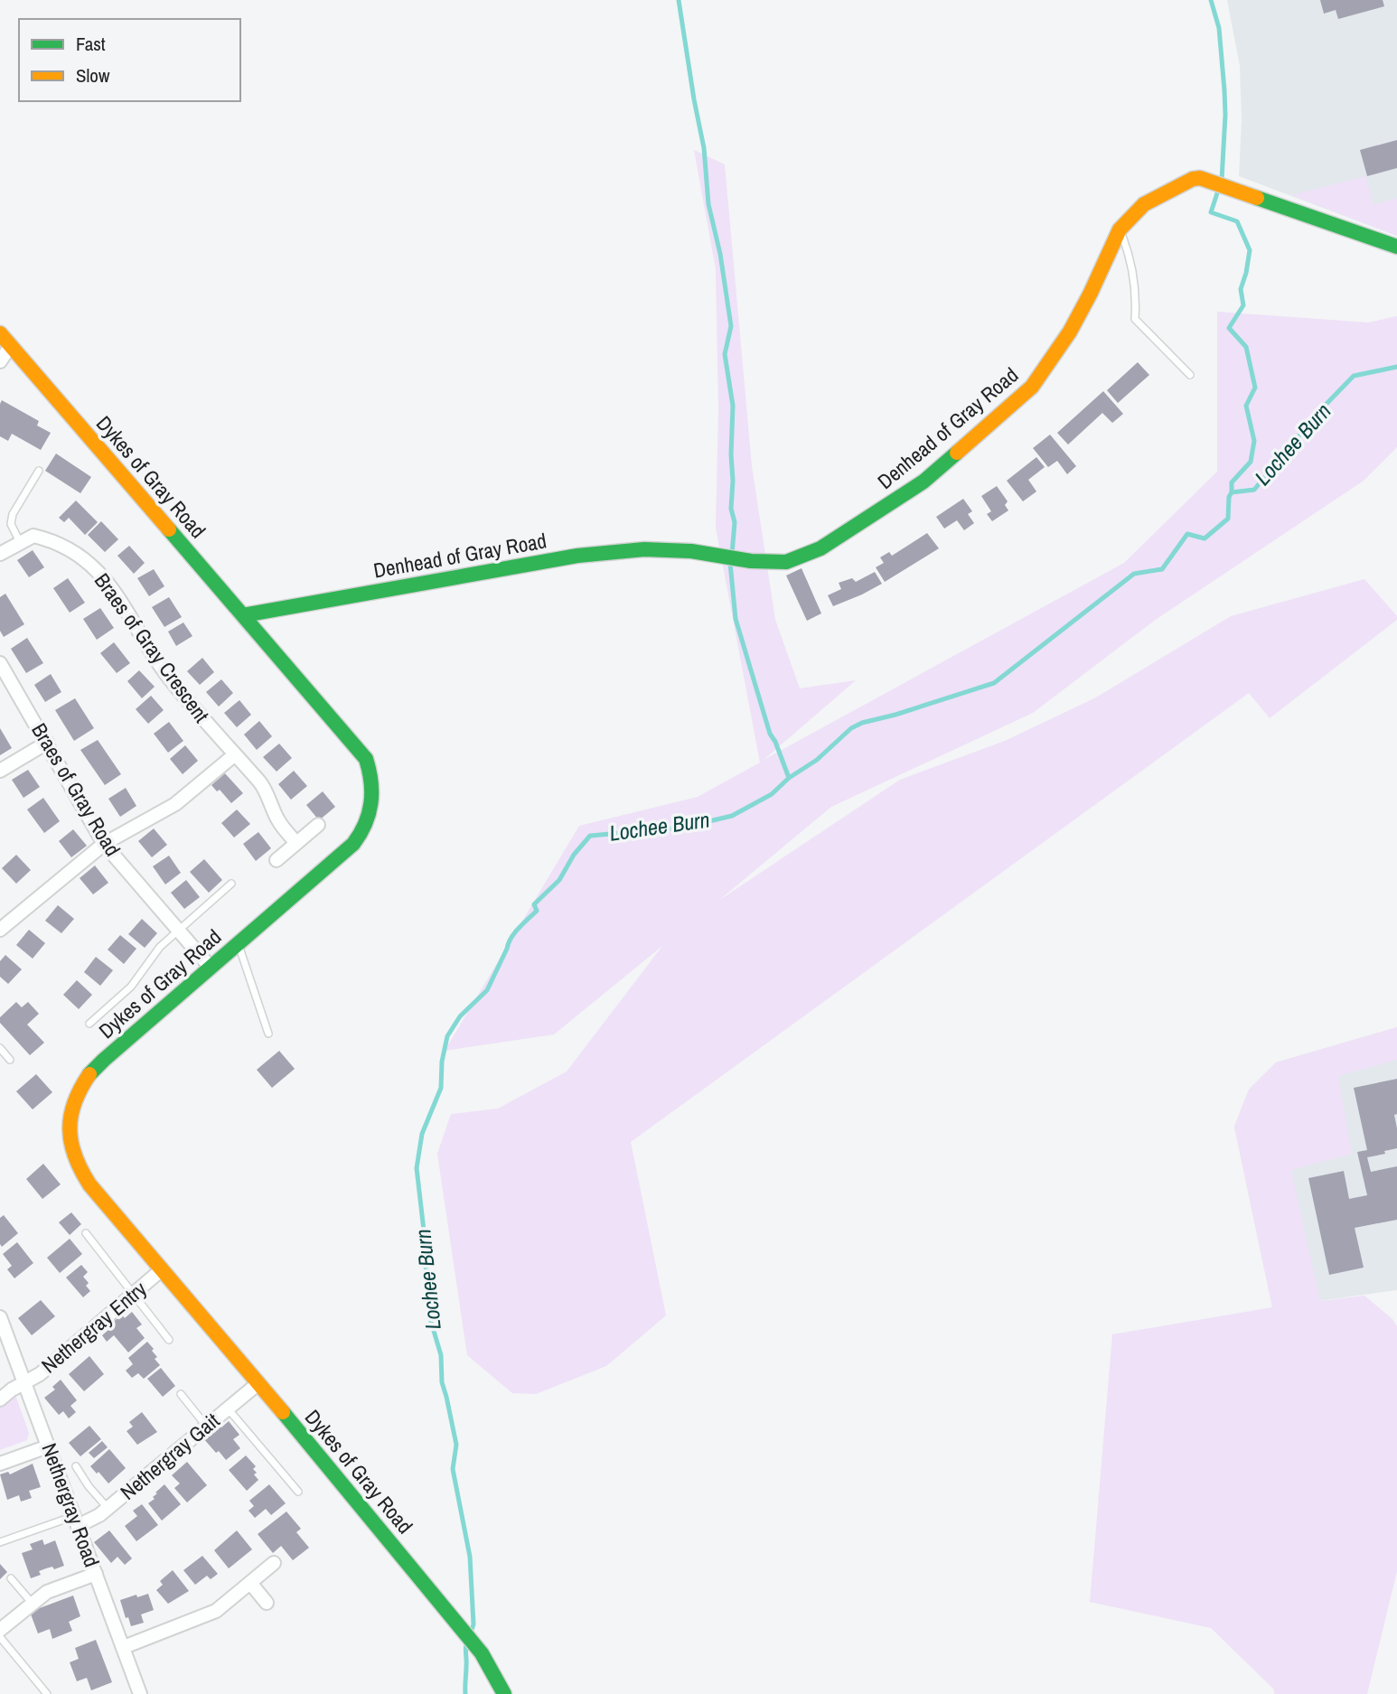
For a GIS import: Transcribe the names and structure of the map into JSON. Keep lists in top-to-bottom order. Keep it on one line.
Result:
{"streets":{"street":["Denhead of Gray Road","Dykes of Gray Road","Braes of Gray Crescent","Braes of Gray Road","Nethergray Entry","Nethergray Gait","Nethergray Road"]},"crossings":[["Denhead of Gray Road","Dykes of Gray Road"],["Dykes of Gray Road","Braes of Gray Road"],["Dykes of Gray Road","Nethergray Entry"],["Dykes of Gray Road","Nethergray Gait"],["Nethergray Entry","Nethergray Road"],["Nethergray Gait","Nethergray Road"]],"water":["Lochee Burn"],"legend":["Fast","Slow"]}
